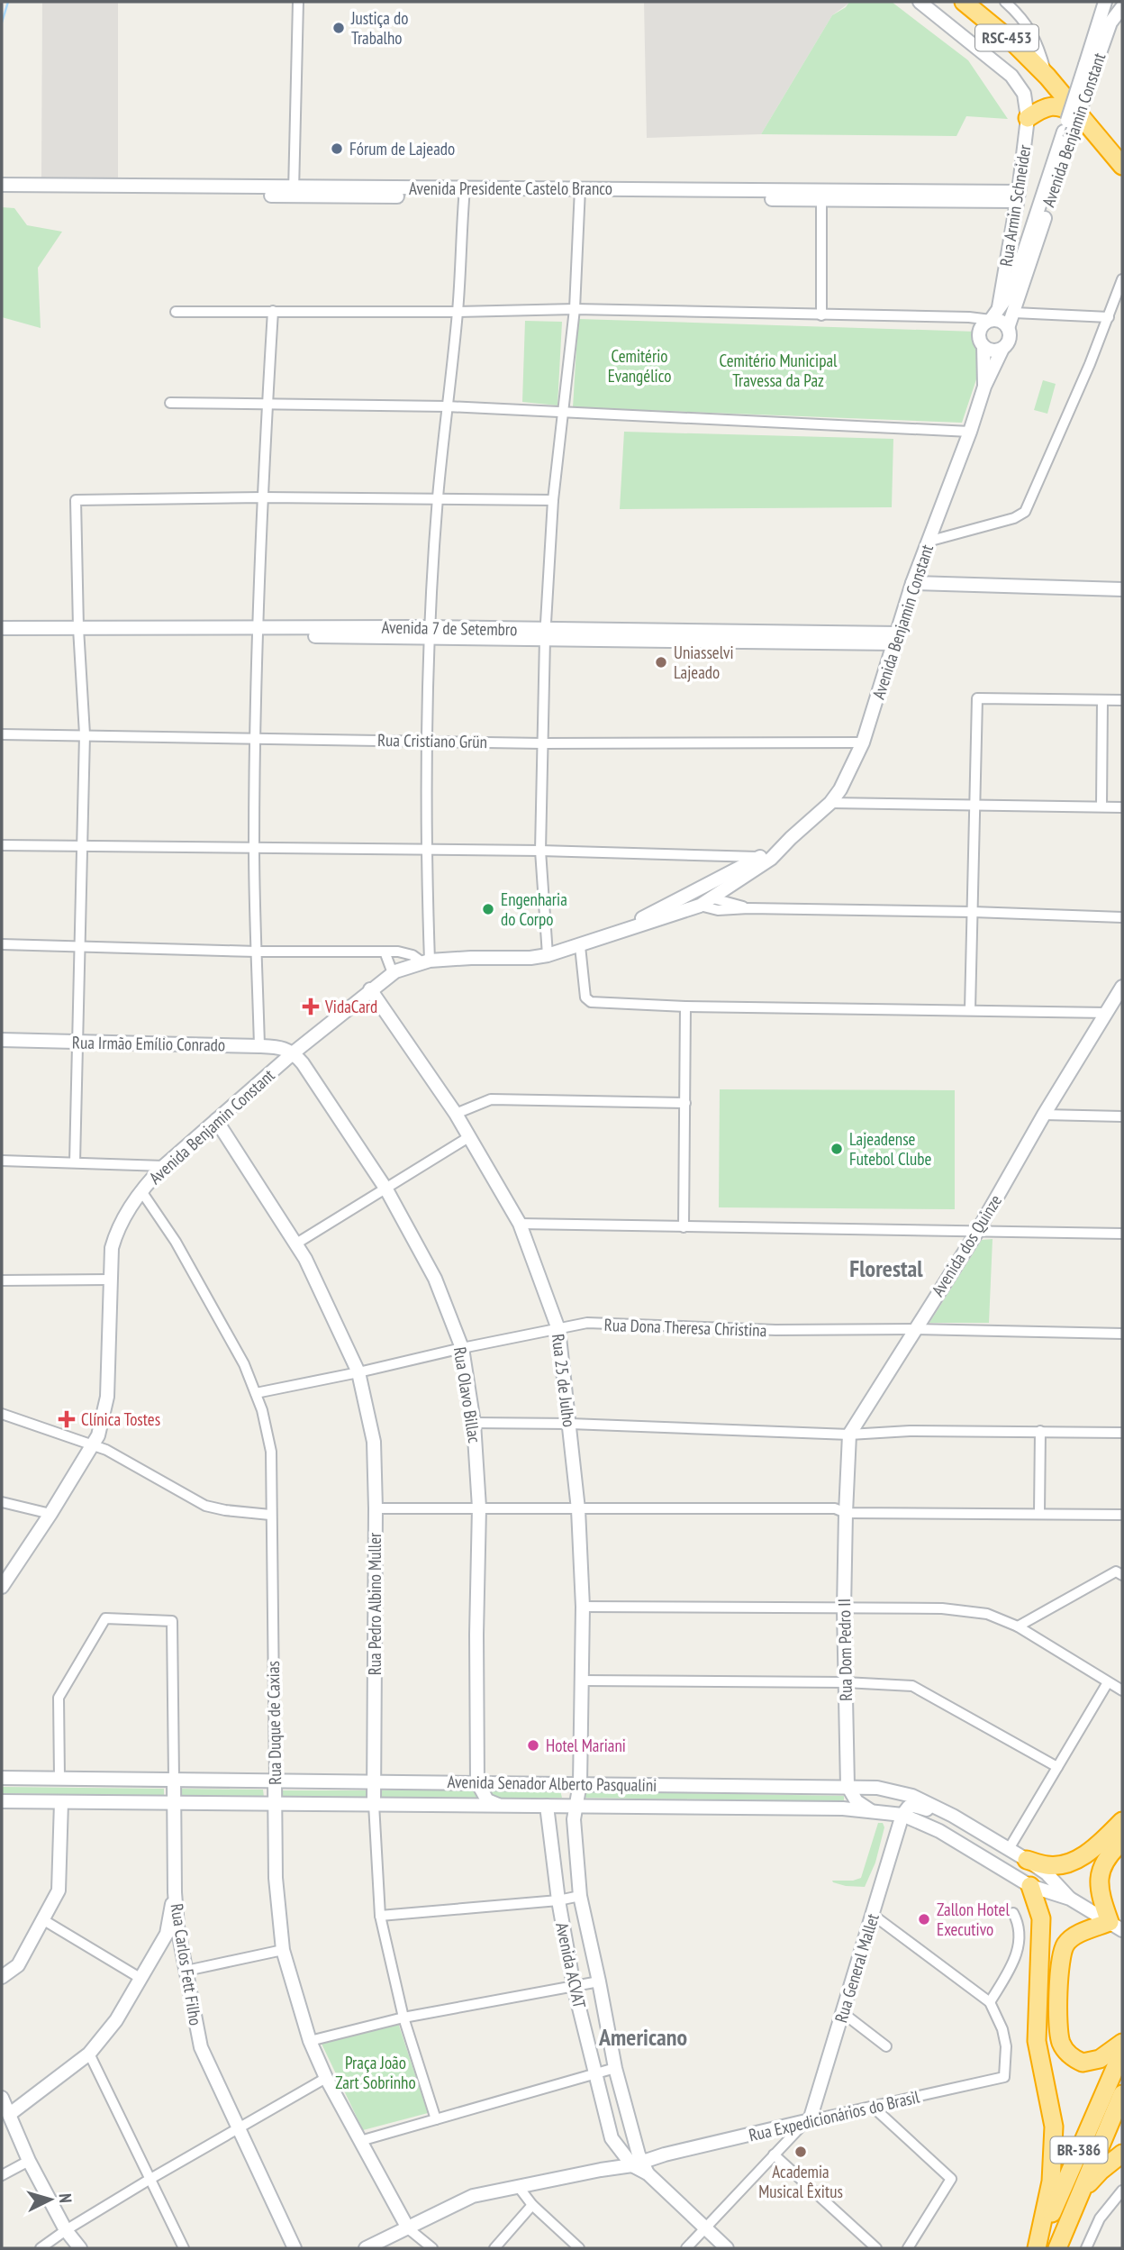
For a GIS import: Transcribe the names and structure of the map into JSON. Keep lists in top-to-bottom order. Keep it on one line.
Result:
{"streets":{"highway":["RSC-453","BR-386"],"main road":["Avenida Benjamin Constant","Avenida Presidente Castelo Branco","Rua Armin Schneider","Avenida 7 de Setembro","Rua Irmão Emílio Conrado","Avenida dos Quinze","Rua 25 de Julho","Rua Olavo Billac","Rua Pedro Albino Muller","Rua Dom Pedro II","Rua Duque de Caxias","Avenida Senador Alberto Pasqualini","Rua Carlos Fett Filho","Avenida ACVAT","Rua General Mallet","Rua Expedicionários do Brasil"],"street":["Rua Cristiano Grün","Rua Dona Theresa Christina"]},"crossings":[["Avenida Benjamin Constant","Rua Armin Schneider"],["Avenida Benjamin Constant","Avenida 7 de Setembro"],["Avenida Benjamin Constant","Rua Cristiano Grün"],["Avenida Benjamin Constant","Rua Irmão Emílio Conrado"],["Avenida Benjamin Constant","Rua 25 de Julho"],["Avenida Benjamin Constant","Rua Olavo Billac"],["Avenida Benjamin Constant","Rua Pedro Albino Muller"],["Avenida Benjamin Constant","Rua Duque de Caxias"],["Avenida Presidente Castelo Branco","Rua Armin Schneider"],["Rua Irmão Emílio Conrado","Rua Olavo Billac"],["Avenida dos Quinze","Rua Dona Theresa Christina"],["Avenida dos Quinze","Rua Dom Pedro II"],["Rua Dona Theresa Christina","Rua 25 de Julho"],["Rua Dona Theresa Christina","Rua Olavo Billac"],["Rua Dona Theresa Christina","Rua Pedro Albino Muller"],["Rua Dona Theresa Christina","Rua Duque de Caxias"],["Rua 25 de Julho","Avenida Senador Alberto Pasqualini"],["Rua 25 de Julho","Avenida ACVAT"],["Rua Olavo Billac","Avenida Senador Alberto Pasqualini"],["Rua Pedro Albino Muller","Avenida Senador Alberto Pasqualini"],["Rua Dom Pedro II","Avenida Senador Alberto Pasqualini"],["Rua Duque de Caxias","Avenida Senador Alberto Pasqualini"],["Rua Duque de Caxias","Rua Expedicionários do Brasil"],["Avenida Senador Alberto Pasqualini","Rua Carlos Fett Filho"],["Avenida Senador Alberto Pasqualini","Avenida ACVAT"],["Avenida Senador Alberto Pasqualini","Rua General Mallet"],["Avenida ACVAT","Rua Expedicionários do Brasil"],["Rua General Mallet","Rua Expedicionários do Brasil"]],"districts":["Florestal","Americano"],"parks":["Cemitério Evangélico","Cemitério Municipal Travessa da Paz","Praça João Zart Sobrinho"],"places":{"other":["Justiça do Trabalho","Fórum de Lajeado","Uniasselvi Lajeado","Engenharia do Corpo","Lajeadense Futebol Clube","Hotel Mariani","Zallon Hotel Executivo","Academia Musical Êxitus"],"health":["VidaCard","Clínica Tostes"]},"north":"right"}
